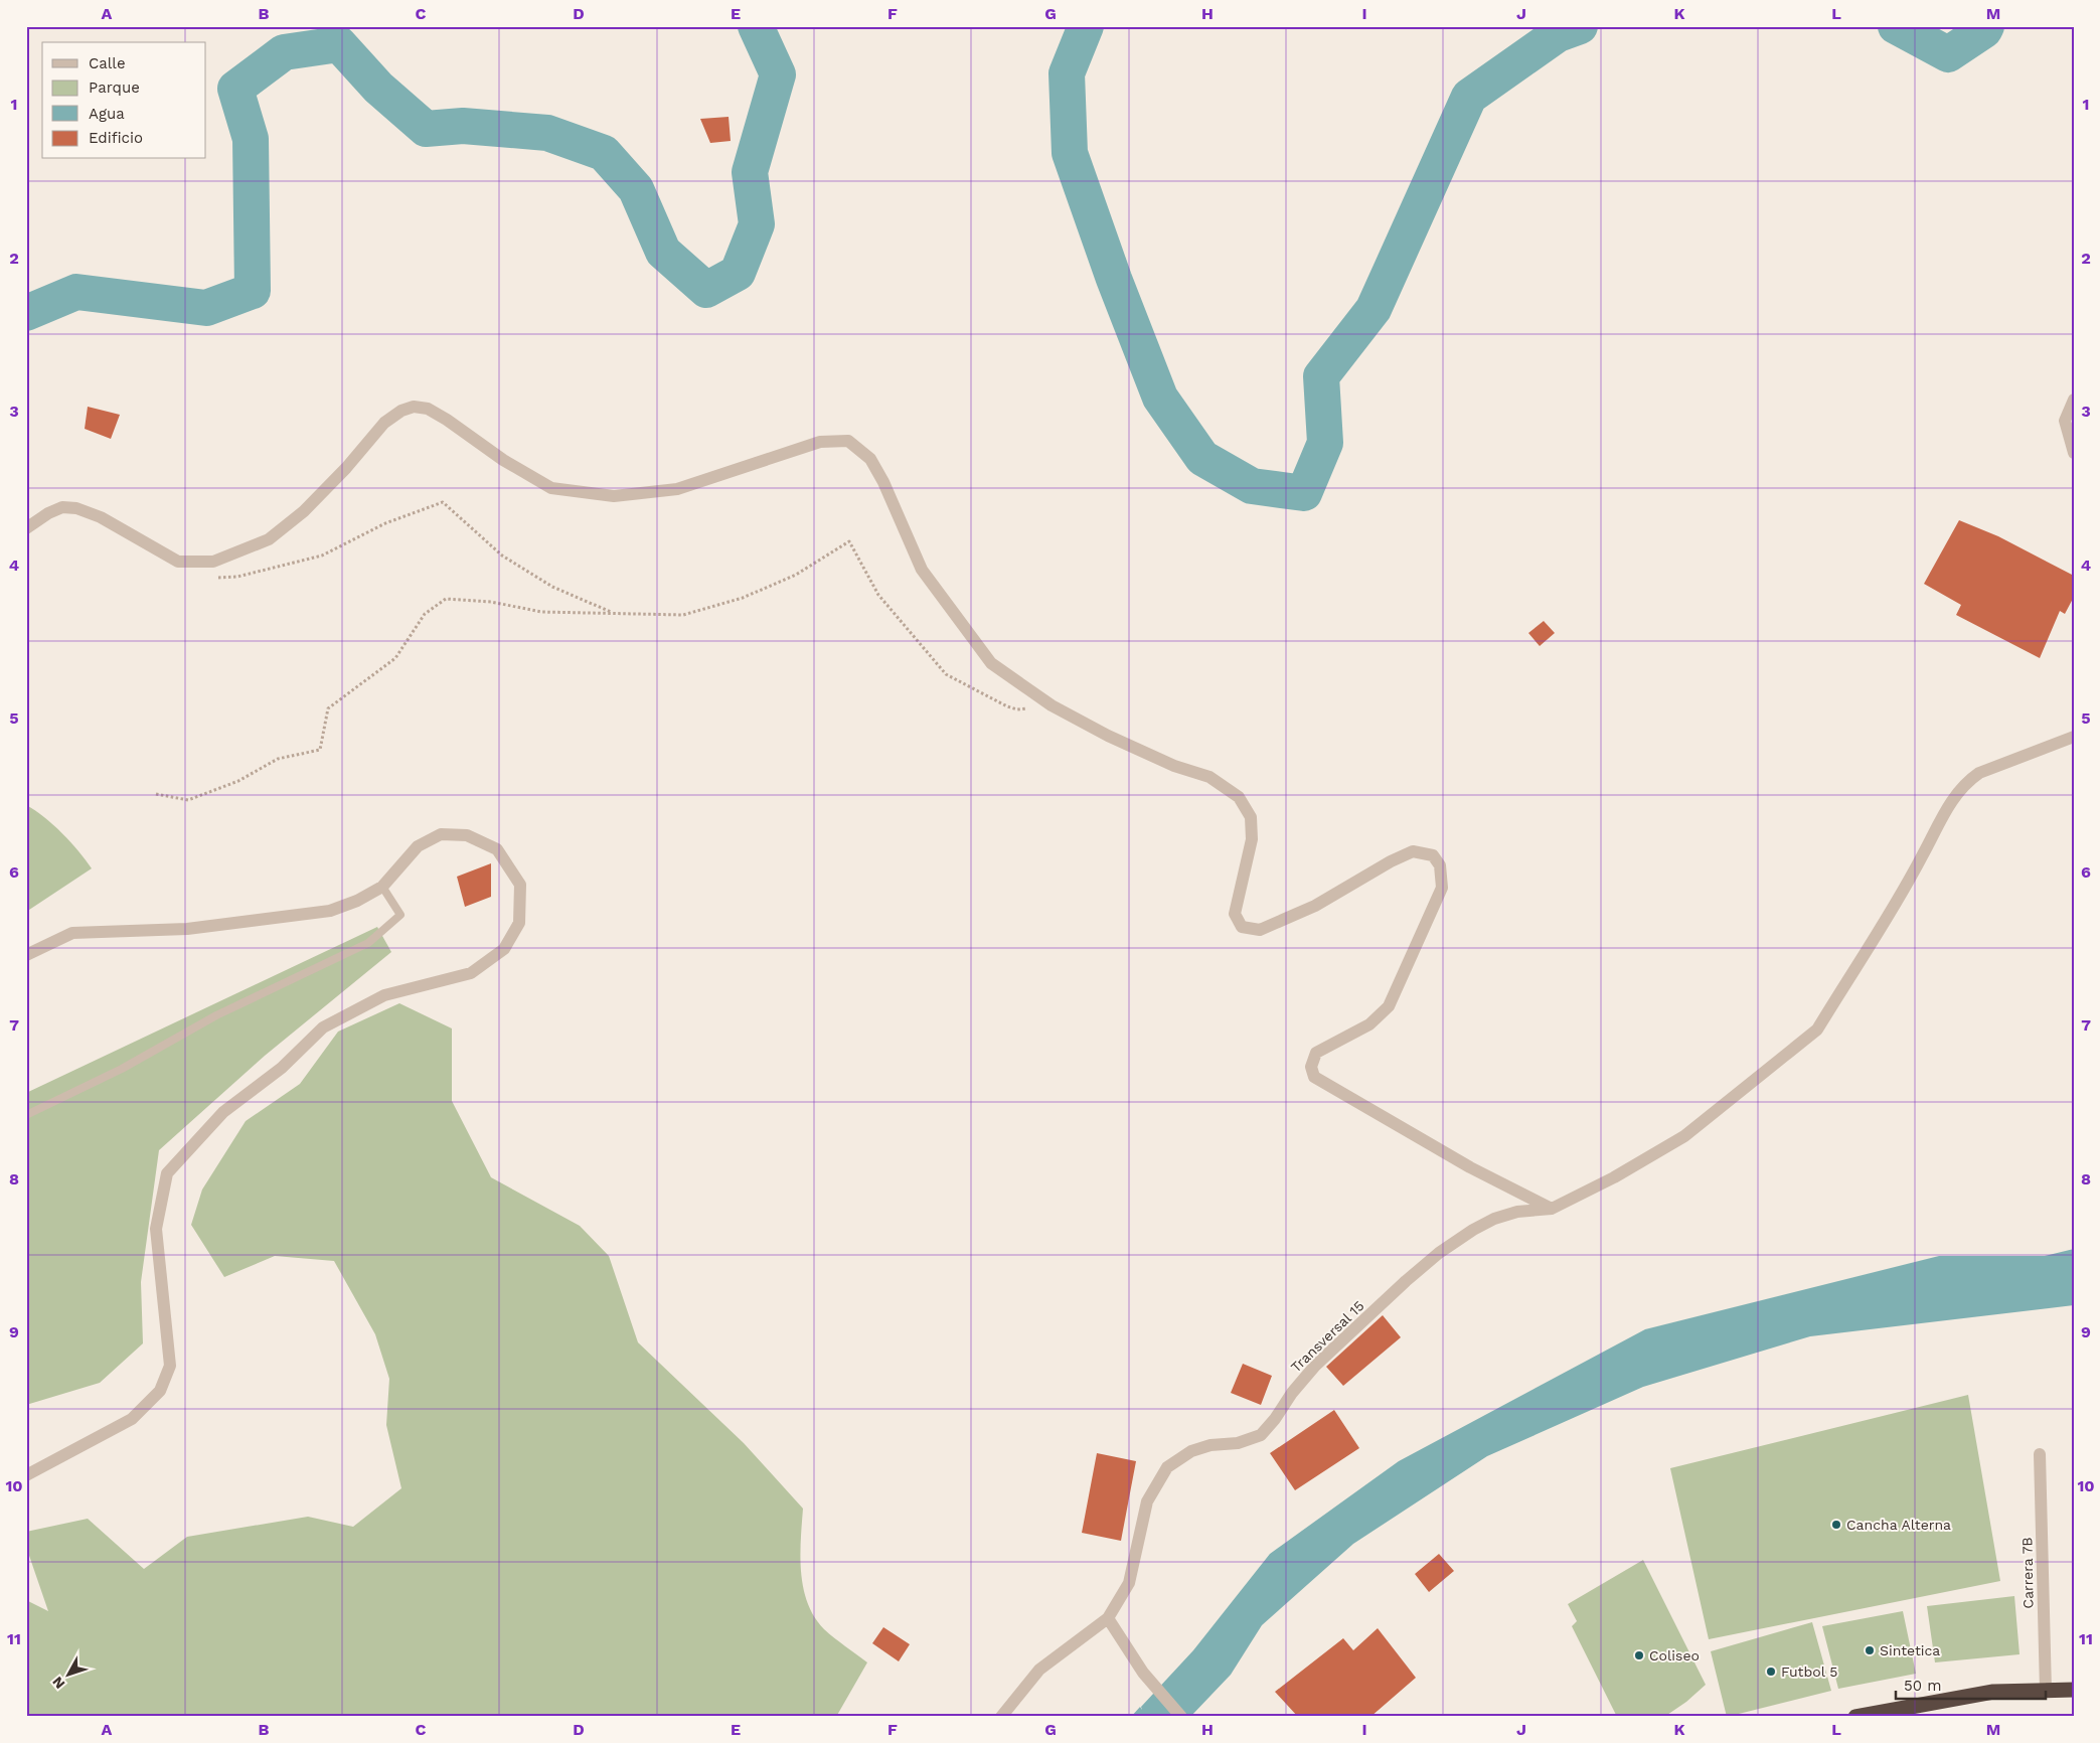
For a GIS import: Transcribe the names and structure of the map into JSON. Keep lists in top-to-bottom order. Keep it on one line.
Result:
{"streets":{"street":["Transversal 15","Carrera 7B"]},"places":["Cancha Alterna","Sintetica","Coliseo","Futbol 5"],"legend":["Calle","Parque","Agua","Edificio"],"scale_bar":"50 m","north":"bottom left","grid":{"columns":["A","B","C","D","E","F","G","H","I","J","K","L","M"],"rows":["1","2","3","4","5","6","7","8","9","10","11"]}}
